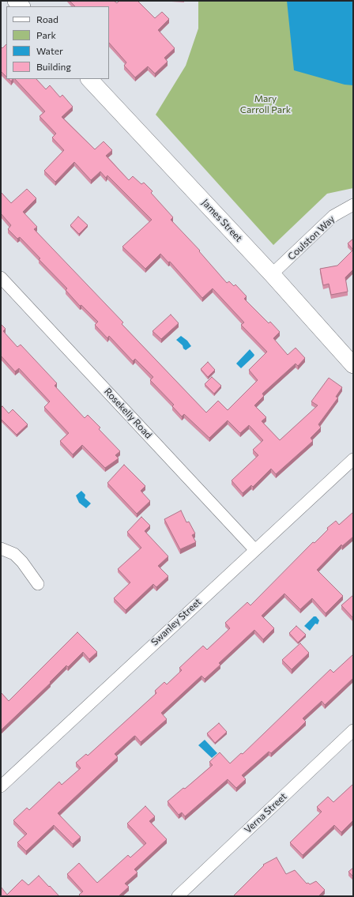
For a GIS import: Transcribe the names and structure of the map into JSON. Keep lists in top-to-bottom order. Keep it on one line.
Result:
{"streets":{"street":["James Street","Coulston Way","Rosekelly Road","Swanley Street","Verna Street"]},"crossings":[["James Street","Coulston Way"],["Rosekelly Road","Swanley Street"]],"parks":["Mary Carroll Park"],"legend":["Road","Park","Water","Building"]}
